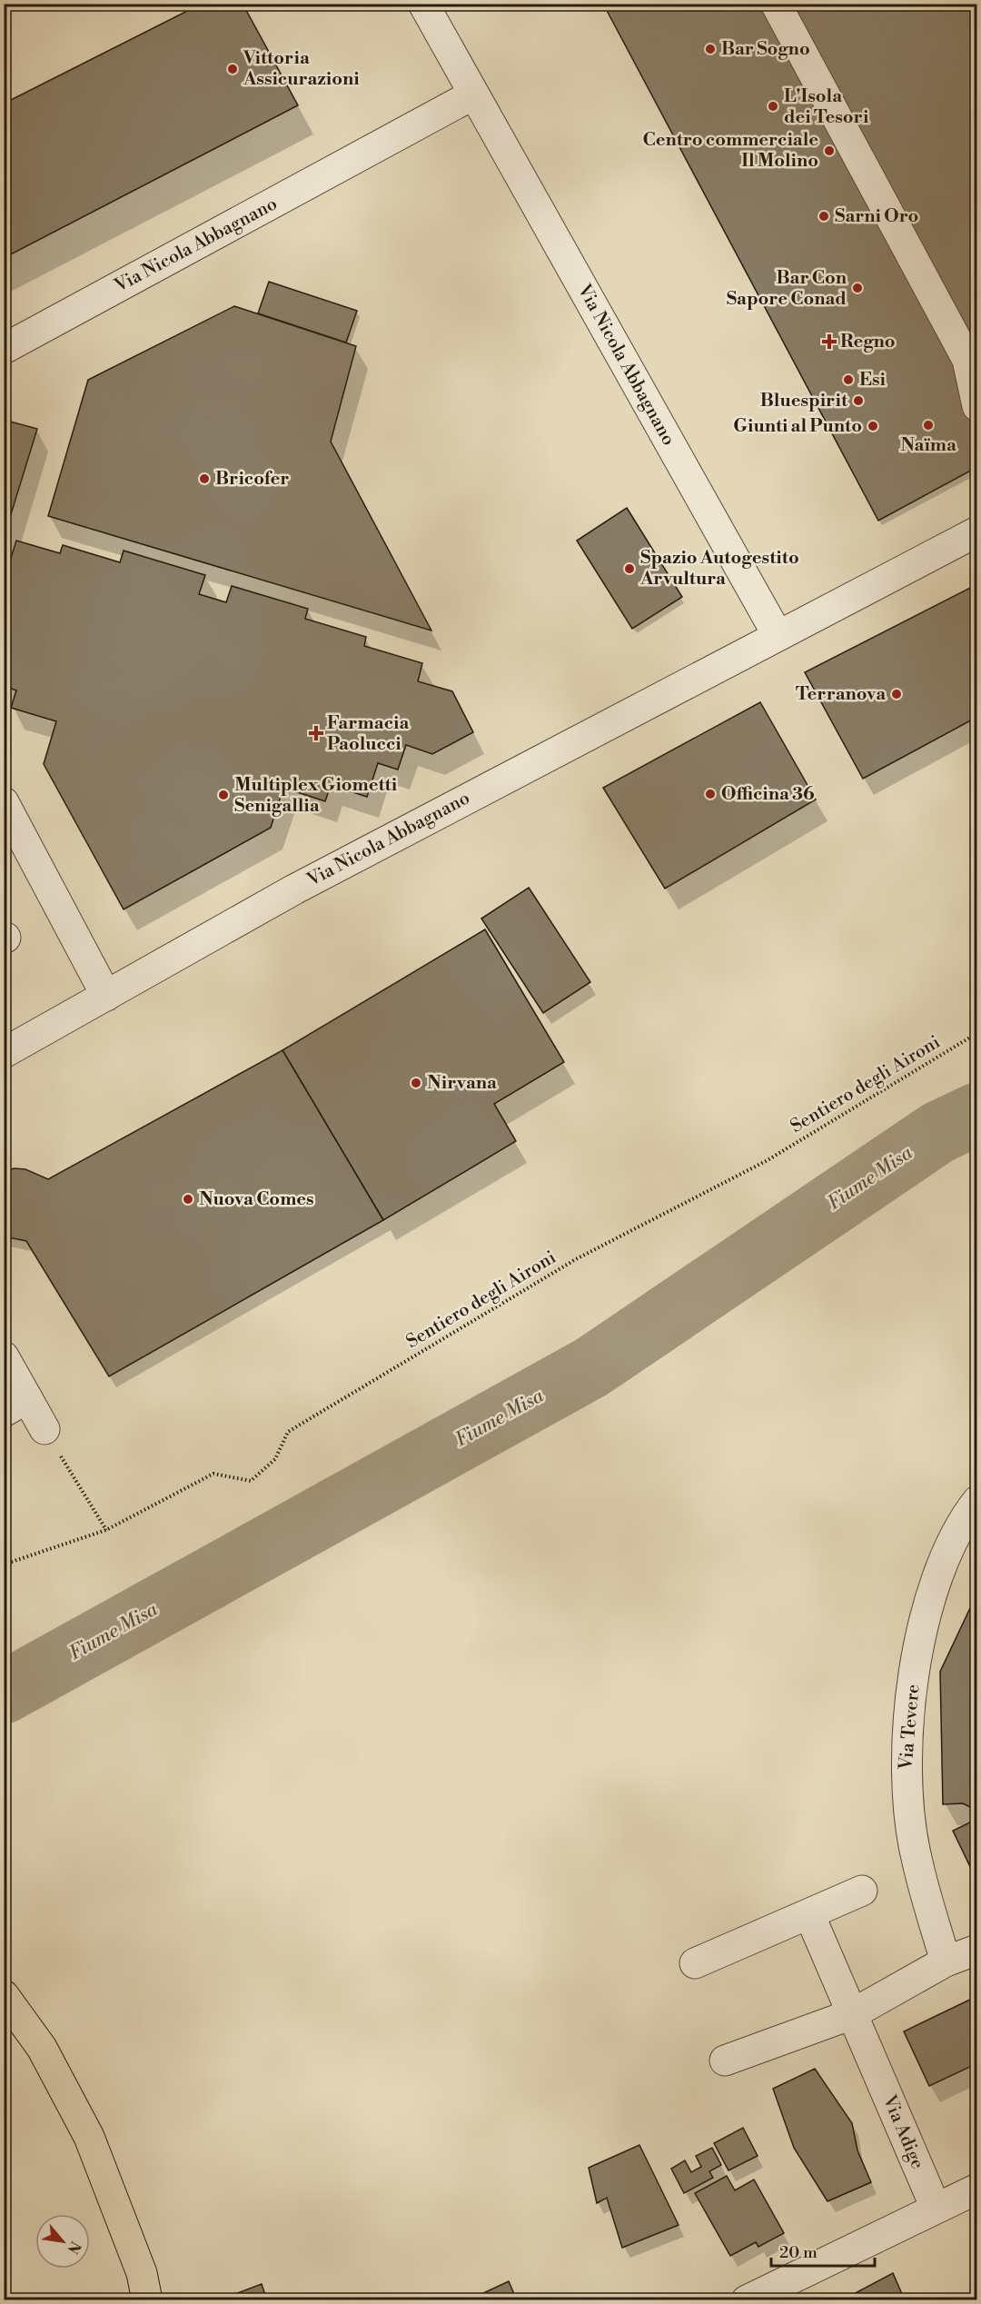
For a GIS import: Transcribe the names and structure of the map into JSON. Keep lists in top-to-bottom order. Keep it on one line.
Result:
{"streets":{"street":["Via Nicola Abbagnano","Via Tevere","Via Adige"],"path":["Sentiero degli Aironi"]},"water":["Fiume Misa"],"places":{"other":["Bar Sogno","Vittoria Assicurazioni","L'Isola dei Tesori","Centro commerciale Il Molino","Sarni Oro","Bar Con Sapore Conad","Esi","Bluespirit","Naïma","Giunti al Punto","Bricofer","Spazio Autogestito Arvultura","Terranova","Officina 36","Multiplex Giometti Senigallia","Nirvana","Nuova Comes"],"health":["Regno","Farmacia Paolucci"]},"scale_bar":"20 m","north":"bottom right"}
